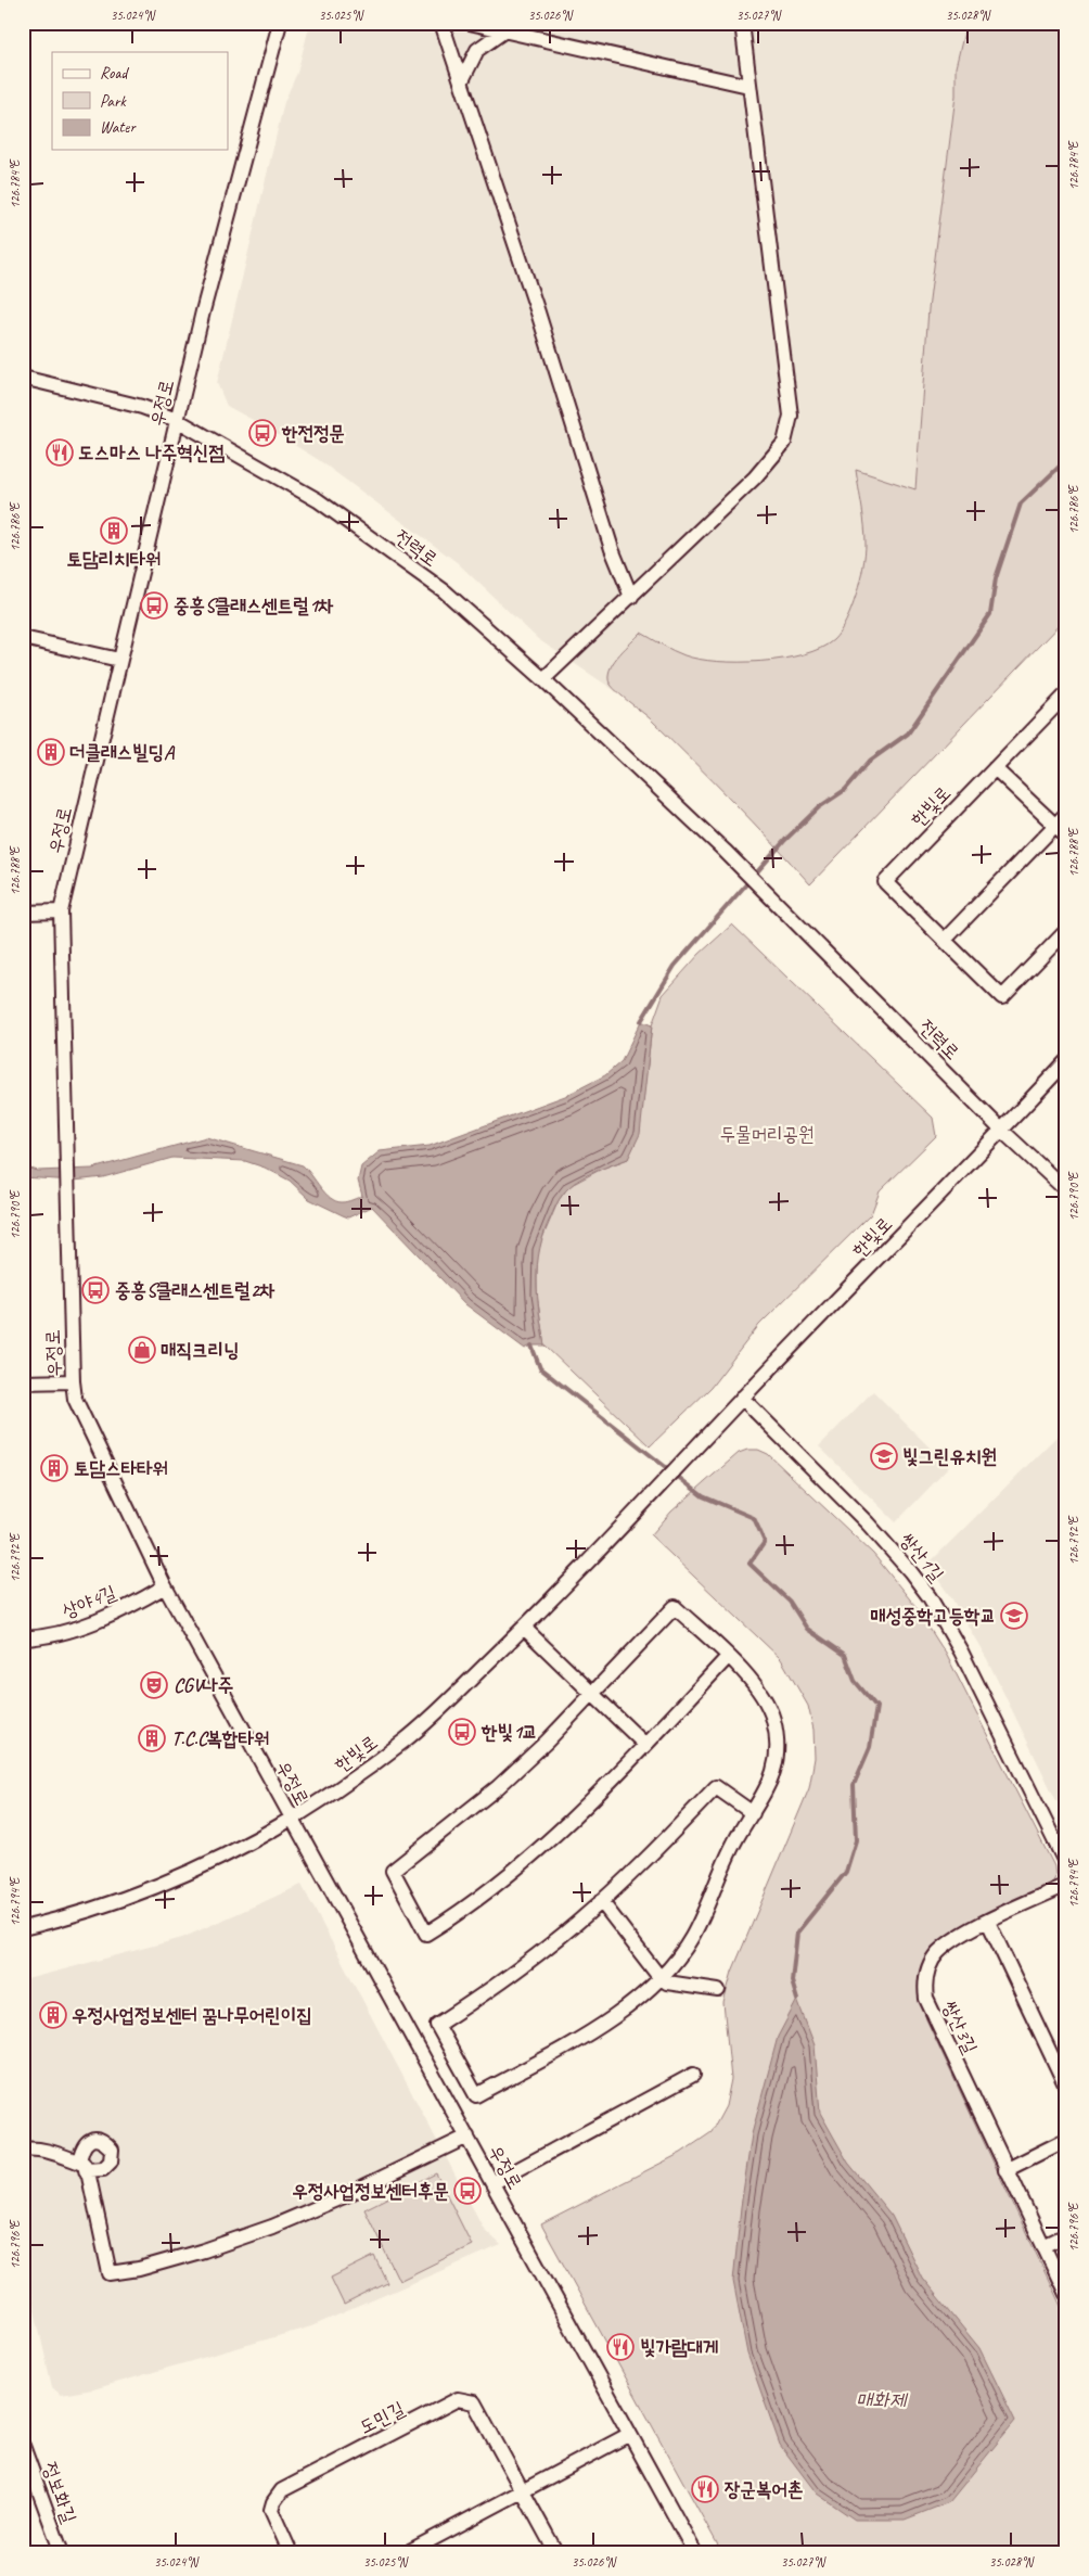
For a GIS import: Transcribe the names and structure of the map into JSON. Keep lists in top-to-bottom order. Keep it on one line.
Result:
{"streets":{"street":["우정로","전력로","한빛로","쌍산1길","상야4길","쌍산3길","도민길","정보화길"]},"crossings":[["우정로","전력로"],["우정로","한빛로"],["우정로","상야4길"],["전력로","한빛로"],["한빛로","쌍산1길"]],"water":["매화제"],"parks":["두물머리공원"],"places":{"bus stop":["한전정문","중흥S클래스센트럴1차","중흥S클래스센트럴2차","한빛1교","우정사업정보센터후문"],"restaurant":["도스마스 나주혁신점","빛가람대게","장군복어촌"],"building":["토담리치타워","더클래스빌딩A","토담스타타워","T.C.C복합타워","우정사업정보센터 꿈나무어린이집"],"shop":["매직크리닝"],"school or university":["빛그린유치원","매성중학고등학교"],"theatre":["CGV나주"]},"legend":["Road","Park","Water"],"coordinates":["35.024°N","35.025°N","35.026°N","35.027°N","35.028°N","126.784°E","126.786°E","126.788°E","126.790°E","126.792°E","126.794°E","126.796°E"]}
